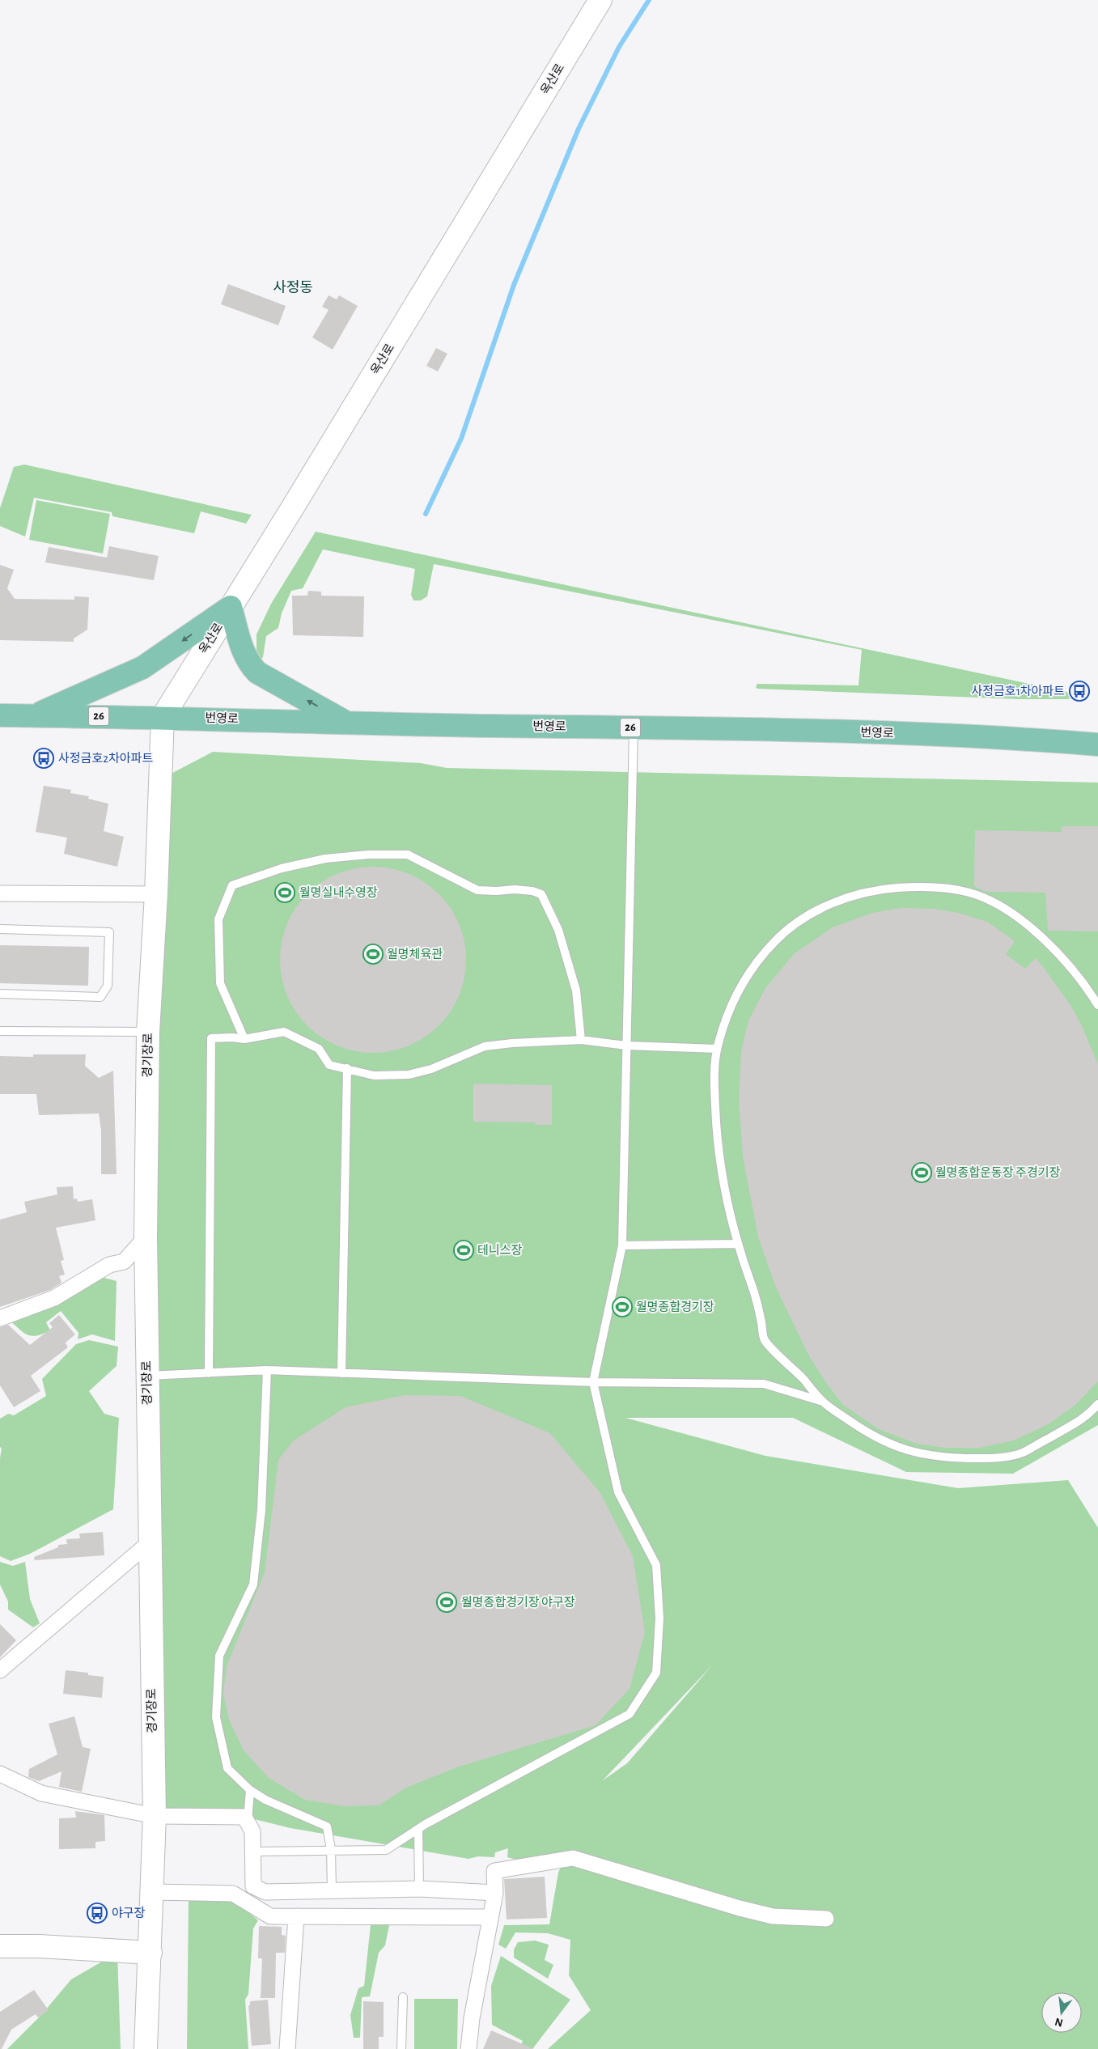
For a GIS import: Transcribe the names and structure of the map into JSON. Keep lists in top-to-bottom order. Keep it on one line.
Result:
{"streets":{"main road":["26","번영로"],"street":["옥산로","경기장로"]},"crossings":[["옥산로","번영로"],["옥산로","경기장로"],["번영로","경기장로"]],"districts":["사정동"],"places":{"bus stop":["사정금호1차아파트","사정금호2차아파트","야구장"],"sports":["월명실내수영장","월명체육관","월명종합운동장 주경기장","테니스장","월명종합경기장","월명종합경기장 야구장"]},"north":"bottom"}
